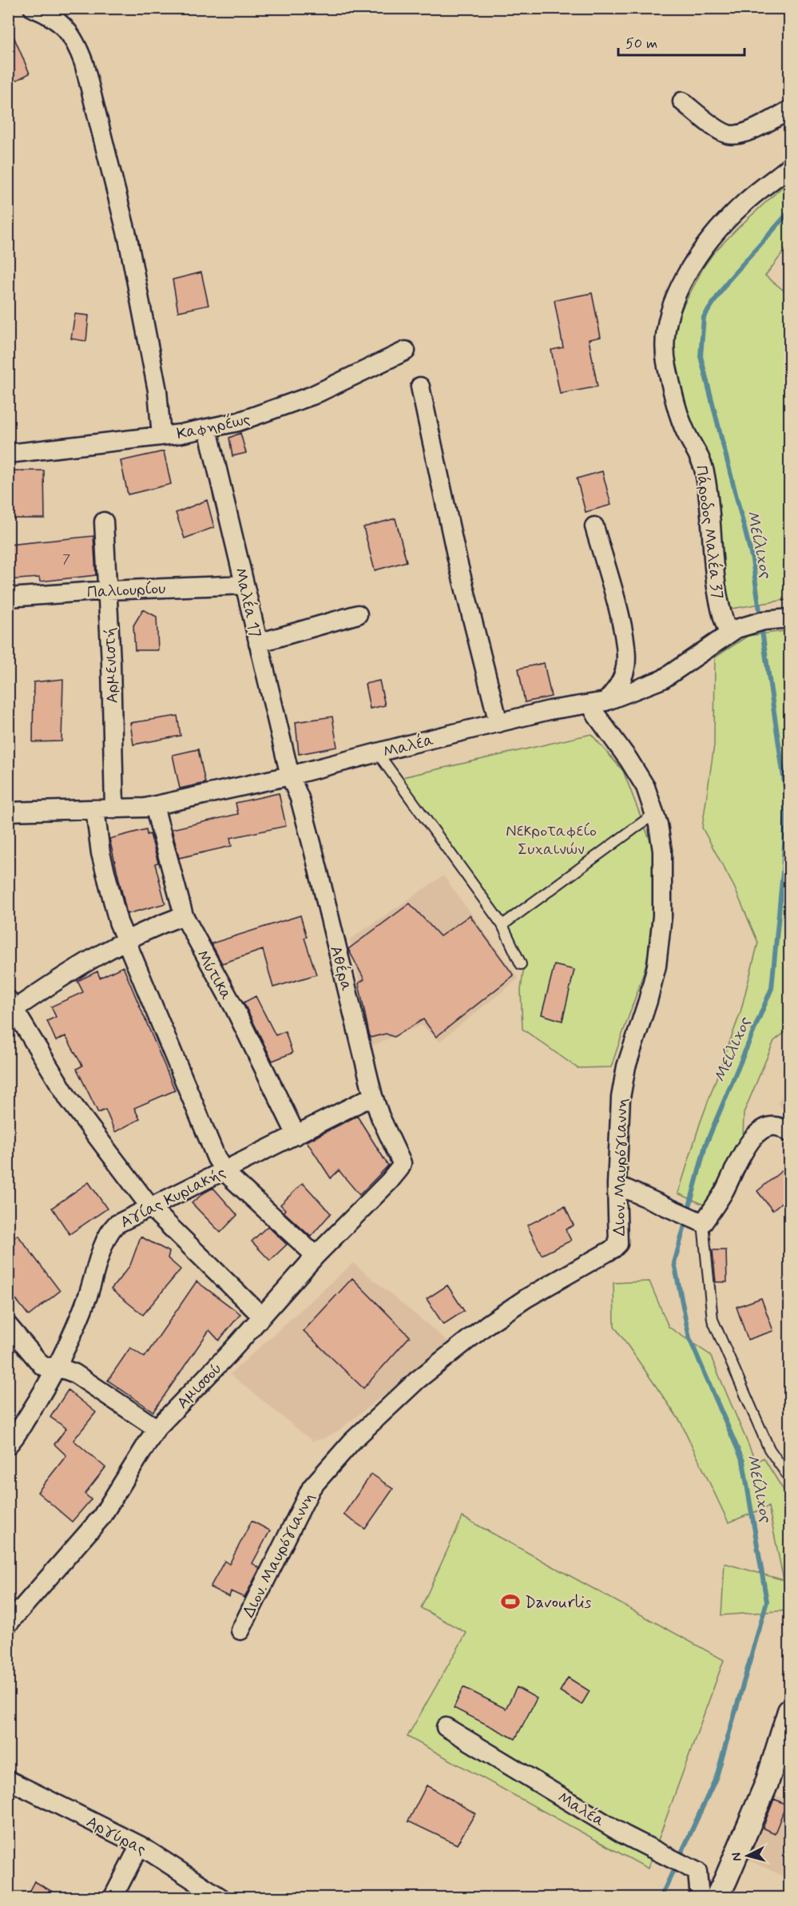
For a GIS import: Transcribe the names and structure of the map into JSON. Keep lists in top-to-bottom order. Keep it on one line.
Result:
{"streets":{"street":["Καφηρέως","Πάροδος Μαλέα 37","Παλιουρίου","Μαλέα 17","Αρμενιστή","Μαλέα","Αθέρα","Μύτικα","Διον. Μαυρόγιαννη","Αγίας Κυριακής","Αμισσού","Αργύρας"]},"crossings":[["Καφηρέως","Μαλέα 17"],["Πάροδος Μαλέα 37","Μαλέα"],["Παλιουρίου","Μαλέα 17"],["Παλιουρίου","Αρμενιστή"],["Μαλέα 17","Μαλέα"],["Μαλέα 17","Αθέρα"],["Αρμενιστή","Μαλέα"],["Μαλέα","Αθέρα"],["Μαλέα","Μύτικα"],["Μαλέα","Διον. Μαυρόγιαννη"],["Αθέρα","Αγίας Κυριακής"],["Αθέρα","Αμισσού"],["Μύτικα","Αγίας Κυριακής"]],"water":["Μείλιχος"],"parks":["Νεκροταφείο Συχαινών"],"places":{"sports":["Davourlis"]},"house_numbers":["7"],"scale_bar":"50 m","north":"left"}
